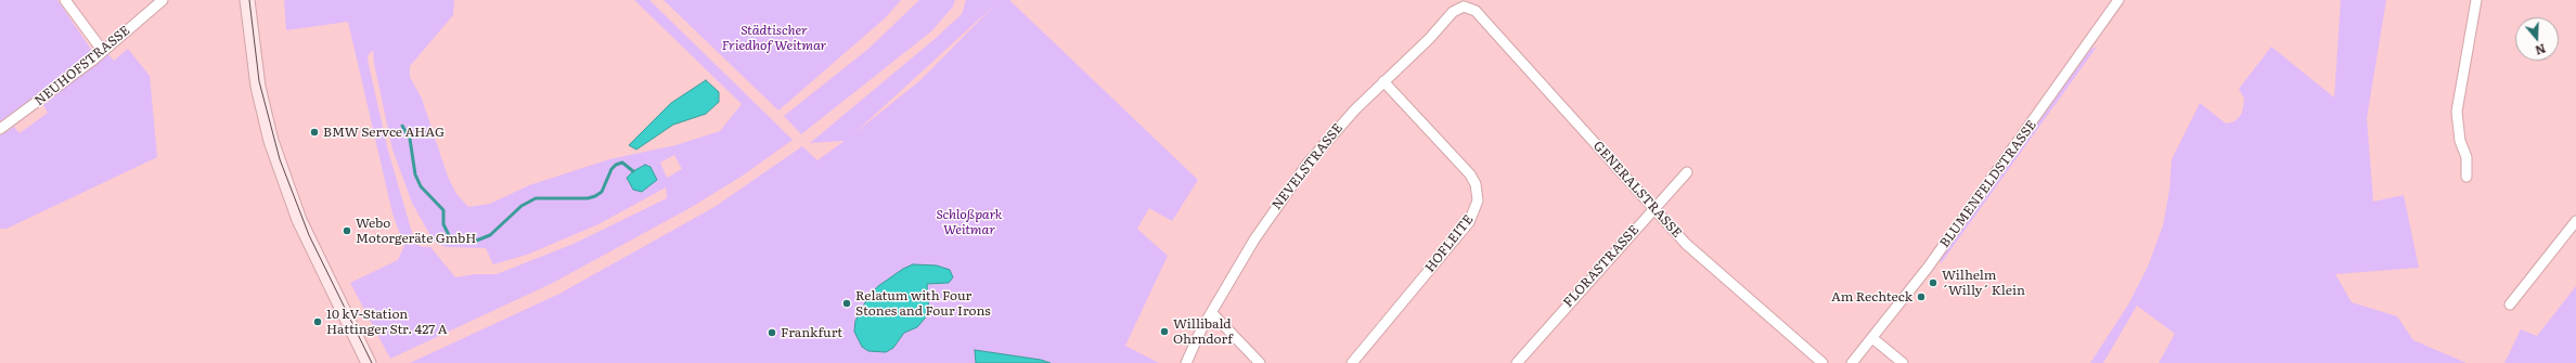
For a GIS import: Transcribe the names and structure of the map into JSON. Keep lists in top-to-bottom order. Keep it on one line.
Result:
{"streets":{"street":["NEUHOFSTRASSE","NEVELSTRASSE","BLUMENFELDSTRASSE","GENERALSTRASSE","HOFLEITE","FLORASTRASSE"]},"crossings":[["NEVELSTRASSE","GENERALSTRASSE"],["NEVELSTRASSE","HOFLEITE"],["GENERALSTRASSE","FLORASTRASSE"]],"parks":["Städtischer Friedhof Weitmar","Schloßpark Weitmar"],"places":["BMW Servce AHAG","Webo Motorgeräte GmbH","Wilhelm ´Willy´ Klein","Am Rechteck","Relatum with Four Stones and Four Irons","10 kV-Station Hattinger Str. 427 A","Willibald Ohrndorf","Frankfurt"],"north":"bottom"}
